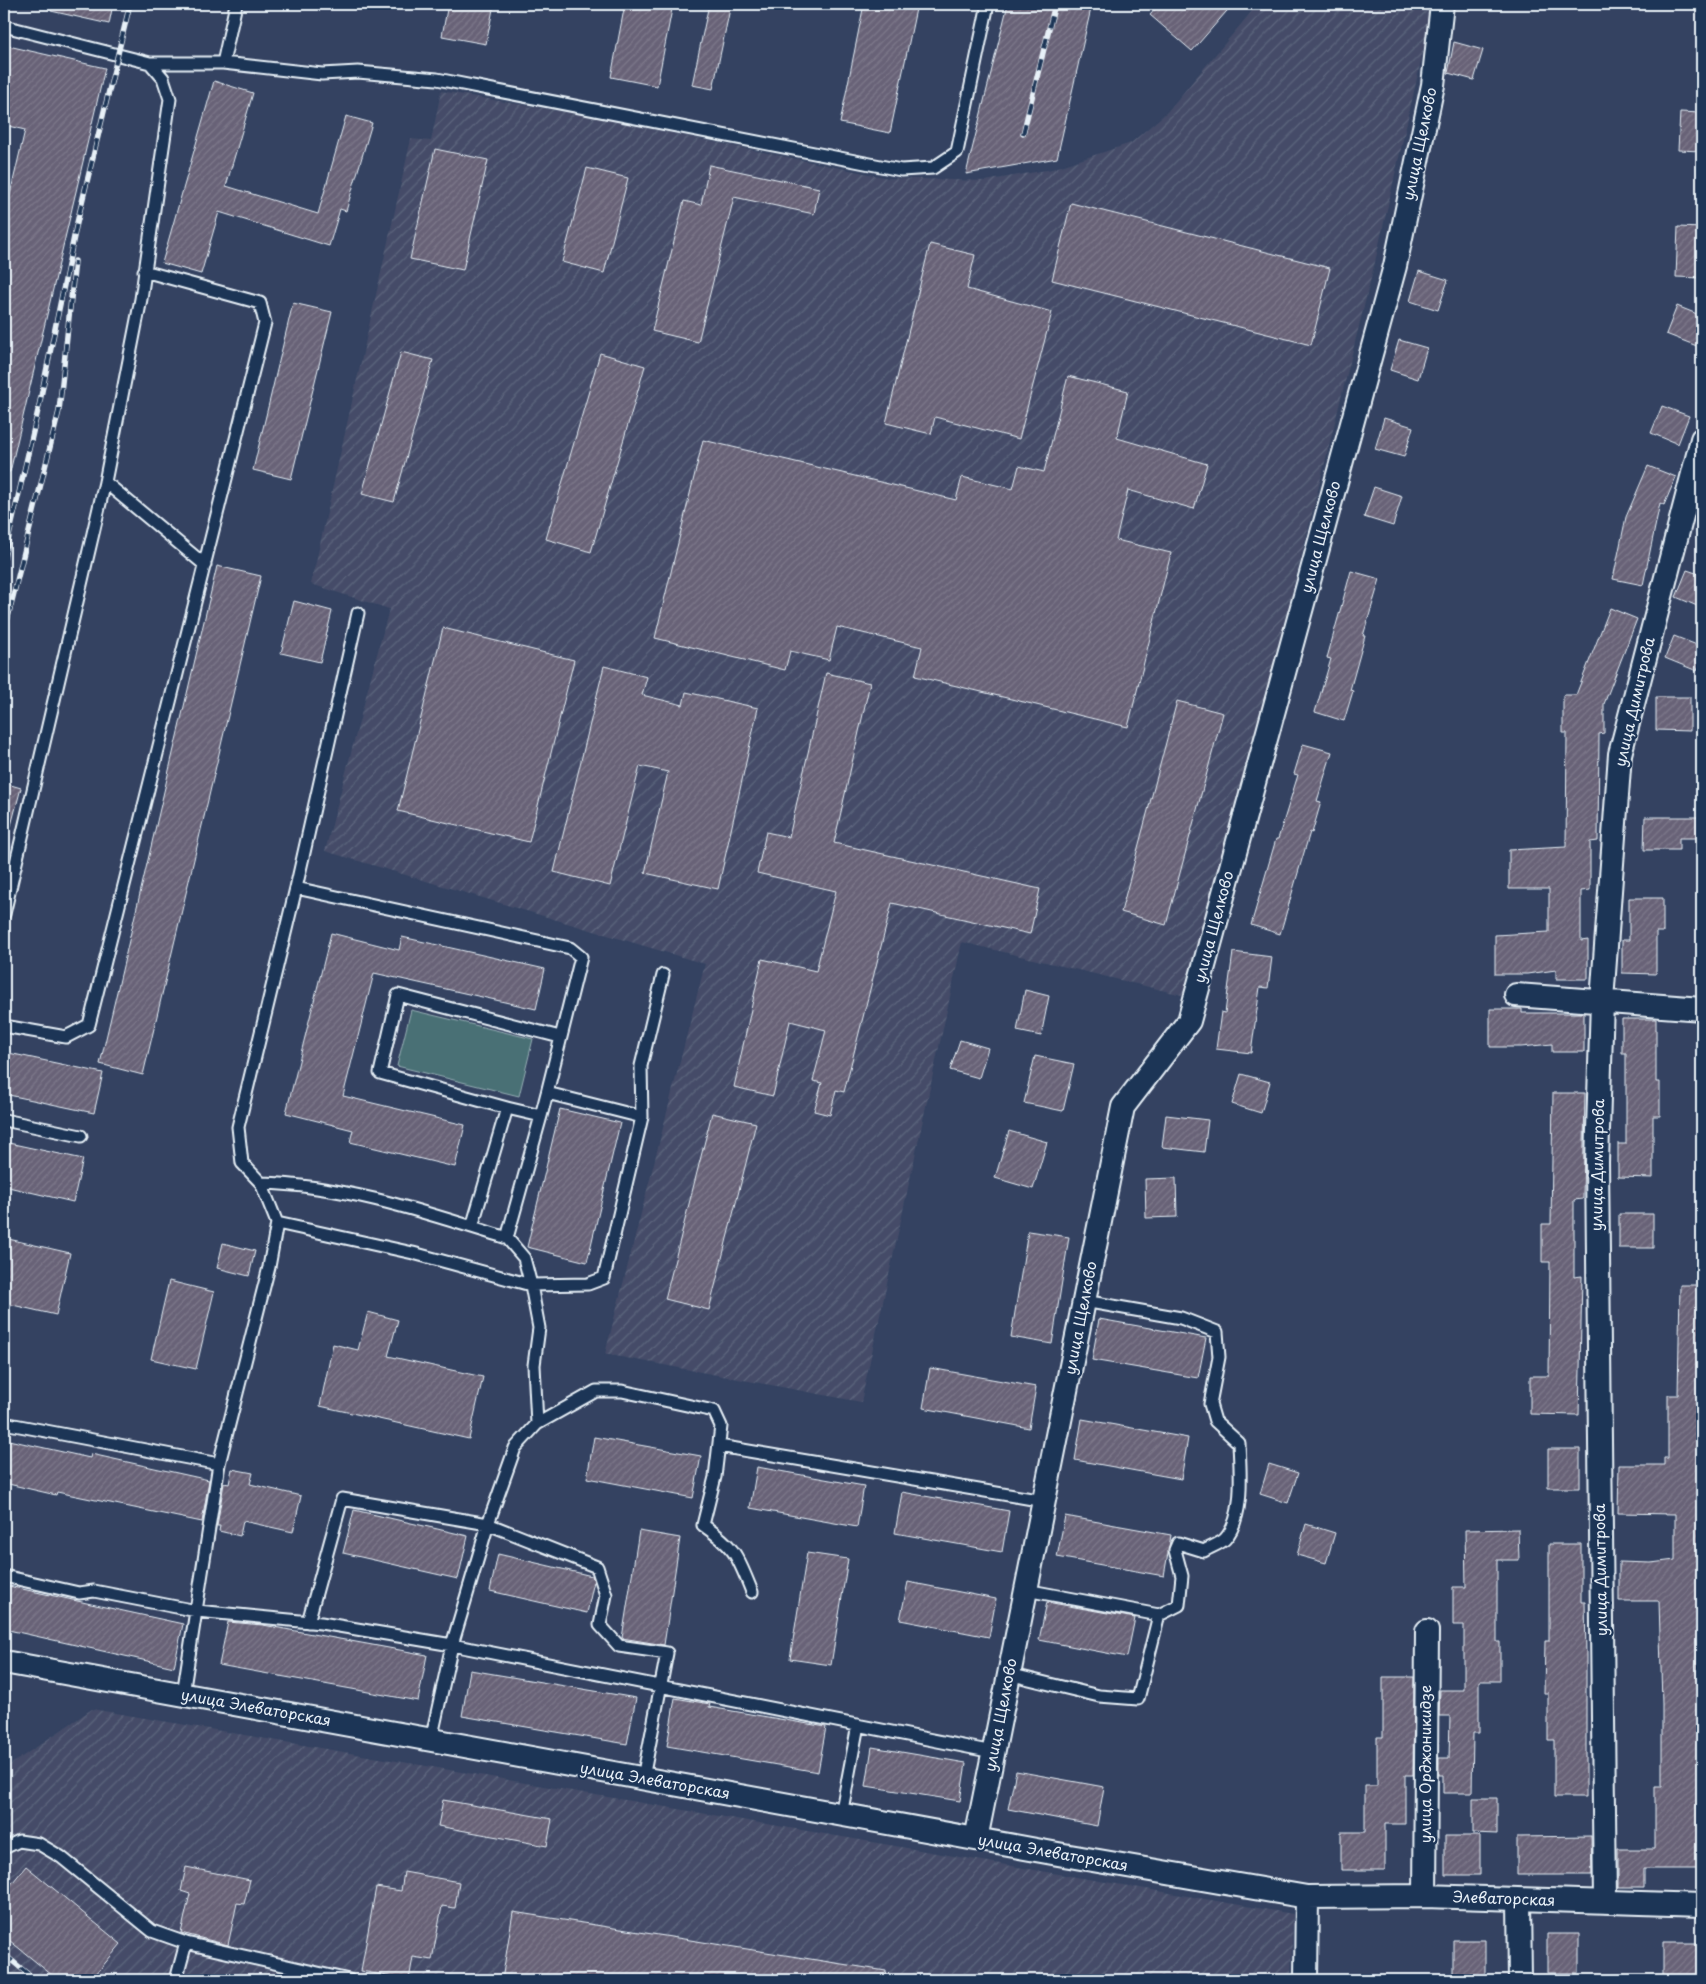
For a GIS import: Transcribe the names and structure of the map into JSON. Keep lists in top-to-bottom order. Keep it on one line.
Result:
{"streets":{"street":["улица Щелково","улица Димитрова","улица Элеваторская","улица Орджоникидзе","Элеваторская"]},"crossings":[["улица Щелково","улица Элеваторская"],["улица Димитрова","Элеваторская"],["улица Элеваторская","Элеваторская"],["улица Орджоникидзе","Элеваторская"]]}
